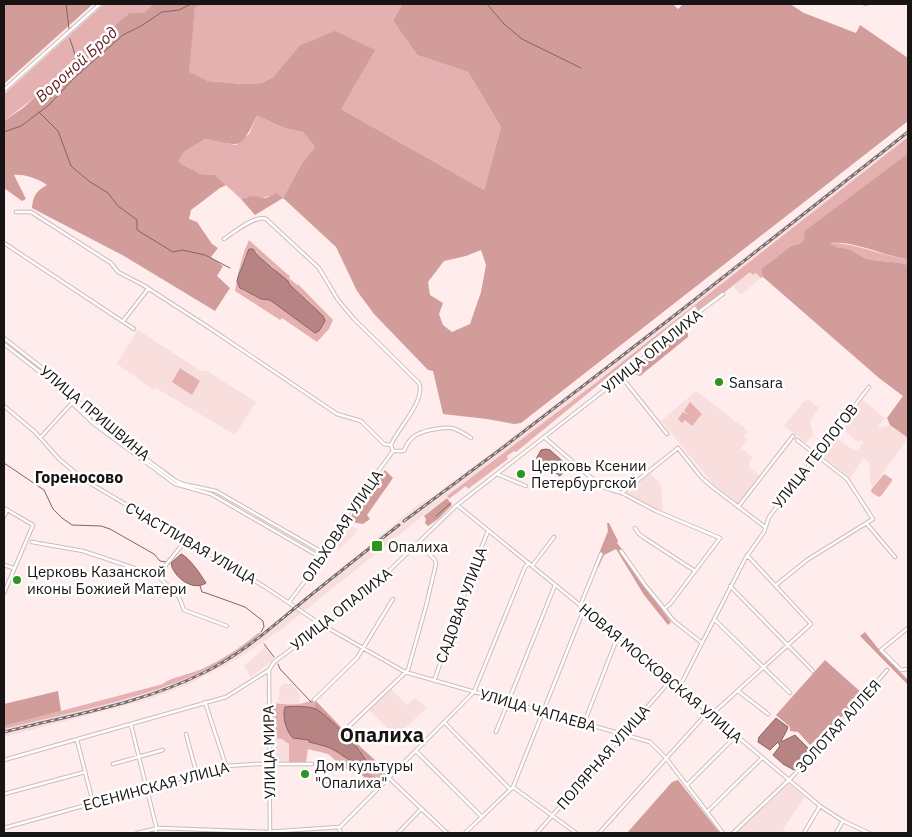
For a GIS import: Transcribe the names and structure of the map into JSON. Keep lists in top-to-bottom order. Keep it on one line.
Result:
{"streets":{"street":["УЛИЦА ОПАЛИХА","УЛИЦА ПРИШВИНА","УЛИЦА ГЕОЛОГОВ","ОЛЬХОВАЯ УЛИЦА","СЧАСТЛИВАЯ УЛИЦА","САДОВАЯ УЛИЦА","НОВАЯ МОСКОВСКАЯ УЛИЦА","УЛИЦА ЧАПАЕВА","ЗОЛОТАЯ АЛЛЕЯ","УЛИЦА МИРА","ПОЛЯРНАЯ УЛИЦА","ЕСЕНИНСКАЯ УЛИЦА"]},"crossings":[["УЛИЦА ОПАЛИХА","СЧАСТЛИВАЯ УЛИЦА"],["УЛИЦА ОПАЛИХА","НОВАЯ МОСКОВСКАЯ УЛИЦА"],["УЛИЦА ОПАЛИХА","УЛИЦА ЧАПАЕВА"],["УЛИЦА ОПАЛИХА","УЛИЦА МИРА"],["УЛИЦА ПРИШВИНА","ОЛЬХОВАЯ УЛИЦА"],["УЛИЦА ГЕОЛОГОВ","НОВАЯ МОСКОВСКАЯ УЛИЦА"],["ОЛЬХОВАЯ УЛИЦА","СЧАСТЛИВАЯ УЛИЦА"],["СЧАСТЛИВАЯ УЛИЦА","УЛИЦА ЧАПАЕВА"],["САДОВАЯ УЛИЦА","НОВАЯ МОСКОВСКАЯ УЛИЦА"],["САДОВАЯ УЛИЦА","УЛИЦА ЧАПАЕВА"],["НОВАЯ МОСКОВСКАЯ УЛИЦА","ЗОЛОТАЯ АЛЛЕЯ"],["НОВАЯ МОСКОВСКАЯ УЛИЦА","ПОЛЯРНАЯ УЛИЦА"],["УЛИЦА ЧАПАЕВА","ПОЛЯРНАЯ УЛИЦА"],["УЛИЦА МИРА","ЕСЕНИНСКАЯ УЛИЦА"]],"districts":["Гореносово","Опалиха"],"water":["Вороной Брод"],"places":{"other":["Sansara","Церковь Ксении Петербургской","Церковь Казанской иконы Божией Матери","Дом культуры \"Опалиха\""],"transit":["Опалиха"]}}
